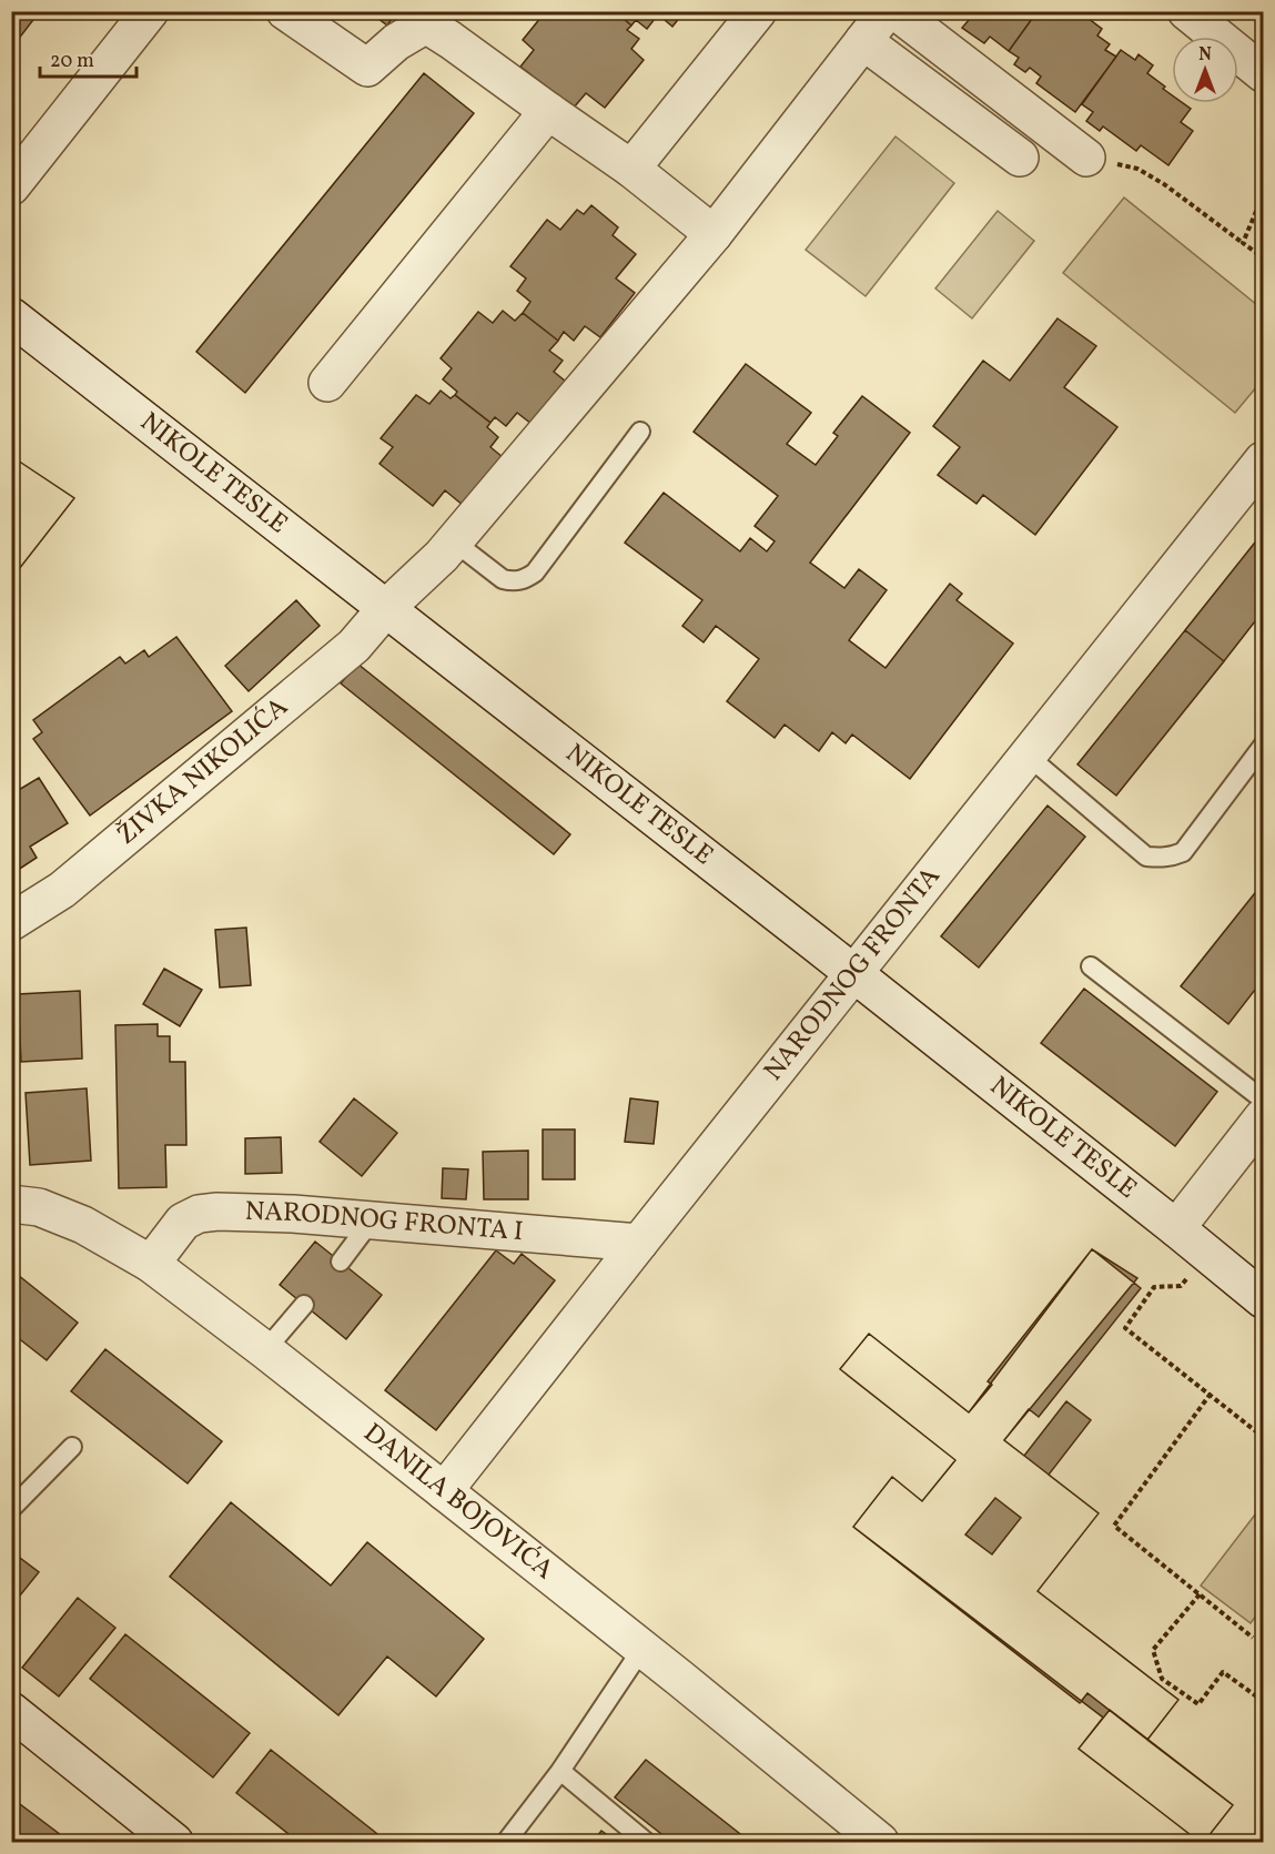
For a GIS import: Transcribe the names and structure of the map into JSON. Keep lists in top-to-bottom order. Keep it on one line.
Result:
{"streets":{"street":["NIKOLE TESLE","ŽIVKA NIKOLIĆA","NARODNOG FRONTA","NARODNOG FRONTA I","DANILA BOJOVIĆA"]},"crossings":[["NIKOLE TESLE","ŽIVKA NIKOLIĆA"],["NIKOLE TESLE","NARODNOG FRONTA"],["NARODNOG FRONTA","NARODNOG FRONTA I"],["NARODNOG FRONTA","DANILA BOJOVIĆA"],["NARODNOG FRONTA I","DANILA BOJOVIĆA"]],"scale_bar":"20 m","north":"top"}
